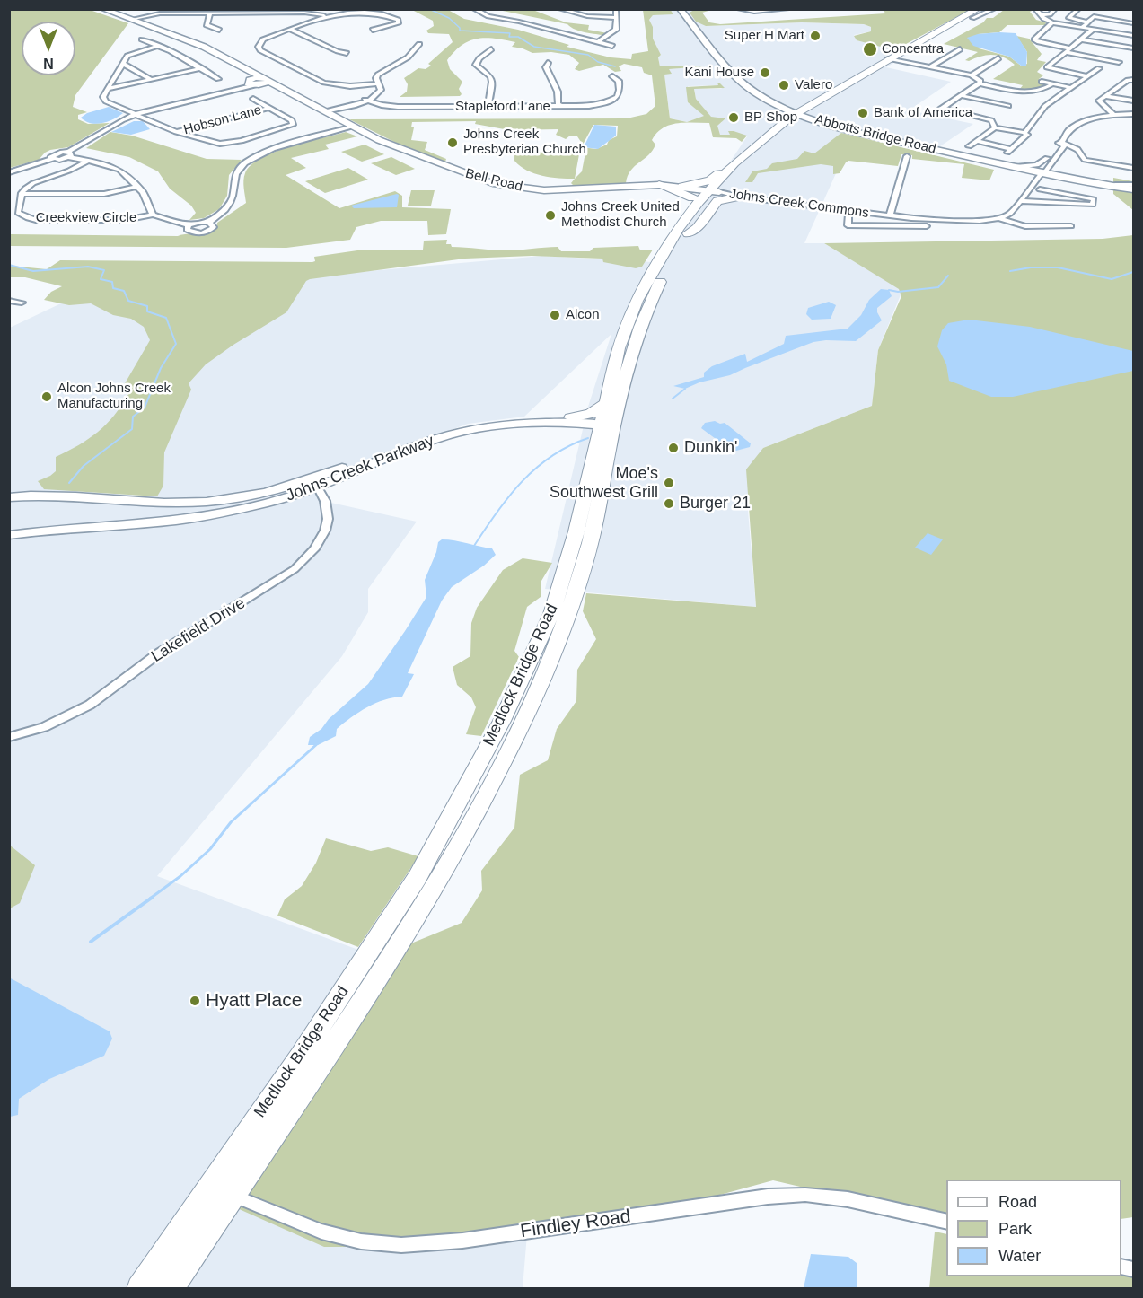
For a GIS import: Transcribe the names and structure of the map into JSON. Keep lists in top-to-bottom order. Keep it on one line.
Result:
{"streets":{"highway":["Medlock Bridge Road"],"street":["Stapleford Lane","Hobson Lane","Abbotts Bridge Road","Bell Road","Johns Creek Commons","Creekview Circle","Johns Creek Parkway","Lakefield Drive","Findley Road"]},"crossings":[["Abbotts Bridge Road","Johns Creek Commons"],["Abbotts Bridge Road","Medlock Bridge Road"],["Bell Road","Johns Creek Commons"],["Bell Road","Medlock Bridge Road"],["Johns Creek Commons","Medlock Bridge Road"],["Johns Creek Parkway","Lakefield Drive"],["Johns Creek Parkway","Medlock Bridge Road"],["Medlock Bridge Road","Findley Road"]],"places":["Super H Mart","Concentra","Kani House","Valero","Bank of America","BP Shop","Johns Creek Presbyterian Church","Johns Creek United Methodist Church","Alcon","Alcon Johns Creek Manufacturing","Dunkin'","Moe's Southwest Grill","Burger 21","Hyatt Place"],"legend":["Road","Park","Water"],"north":"bottom"}
